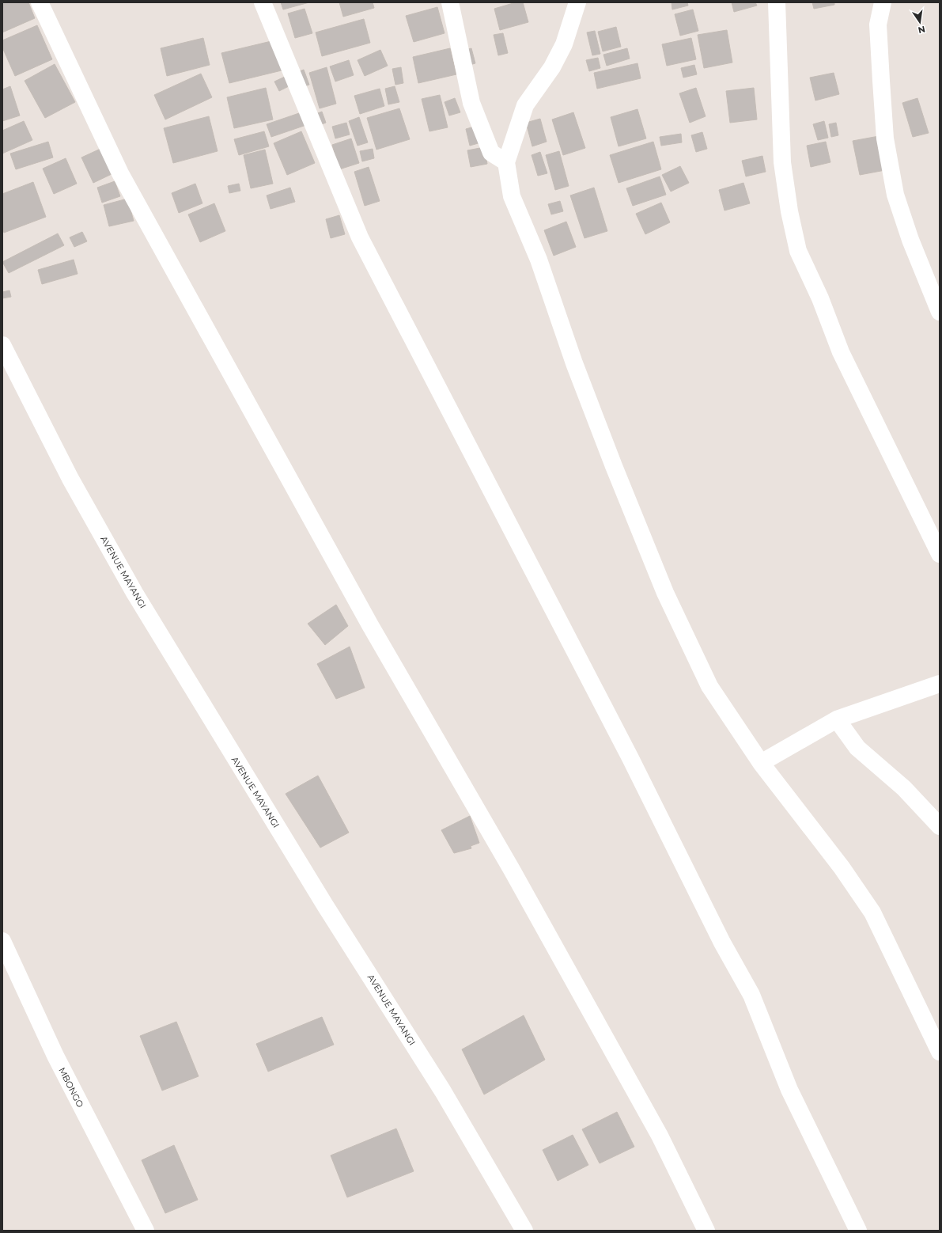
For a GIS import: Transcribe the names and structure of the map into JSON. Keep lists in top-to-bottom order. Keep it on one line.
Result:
{"streets":{"street":["AVENUE MAYANGI","MBONGO"]},"north":"bottom"}
